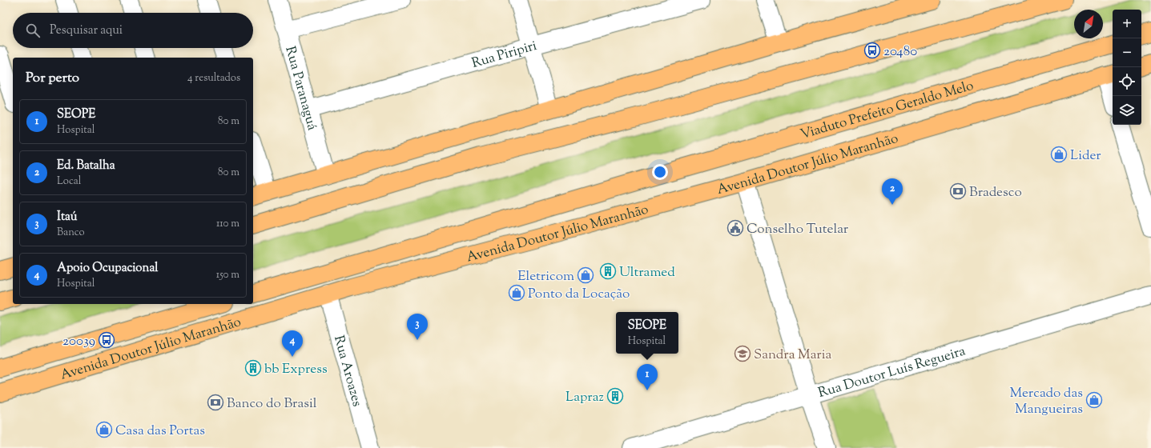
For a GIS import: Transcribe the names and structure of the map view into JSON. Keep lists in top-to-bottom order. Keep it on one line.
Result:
{"streets":{"main road":["Viaduto Prefeito Geraldo Melo","Avenida Doutor Júlio Maranhão"],"street":["Rua Piripiri","Rua Paranaguá","Rua Aroazes","Rua Doutor Luís Regueira"]},"crossings":[["Rua Piripiri","Rua Paranaguá"],["Viaduto Prefeito Geraldo Melo","Avenida Doutor Júlio Maranhão"],["Avenida Doutor Júlio Maranhão","Rua Aroazes"]],"places":{"bus stop":["20480","20039"],"shop":["Lider","Eletricom","Ponto da Locação","Mercado das Mangueiras","Casa das Portas"],"bank":["Bradesco","Banco do Brasil"],"public building":["Conselho Tutelar"],"building":["Ultramed","bb Express","Lapraz"],"school or university":["Sandra Maria"]},"north":"top right","page":{"map_buttons":["+","−"],"search":"Pesquisar aqui","heading":["Por perto","4 resultados"],"list":[{"mark":"1","name":"SEOPE","note":"Hospital","value":"80 m"},{"mark":"2","name":"Ed. Batalha","note":"Local","value":"80 m"},{"mark":"3","name":"Itaú","note":"Banco","value":"110 m"},{"mark":"4","name":"Apoio Ocupacional","note":"Hospital","value":"150 m"}],"pins":["2","3","4","1"],"popup":["SEOPE","Hospital"]}}
